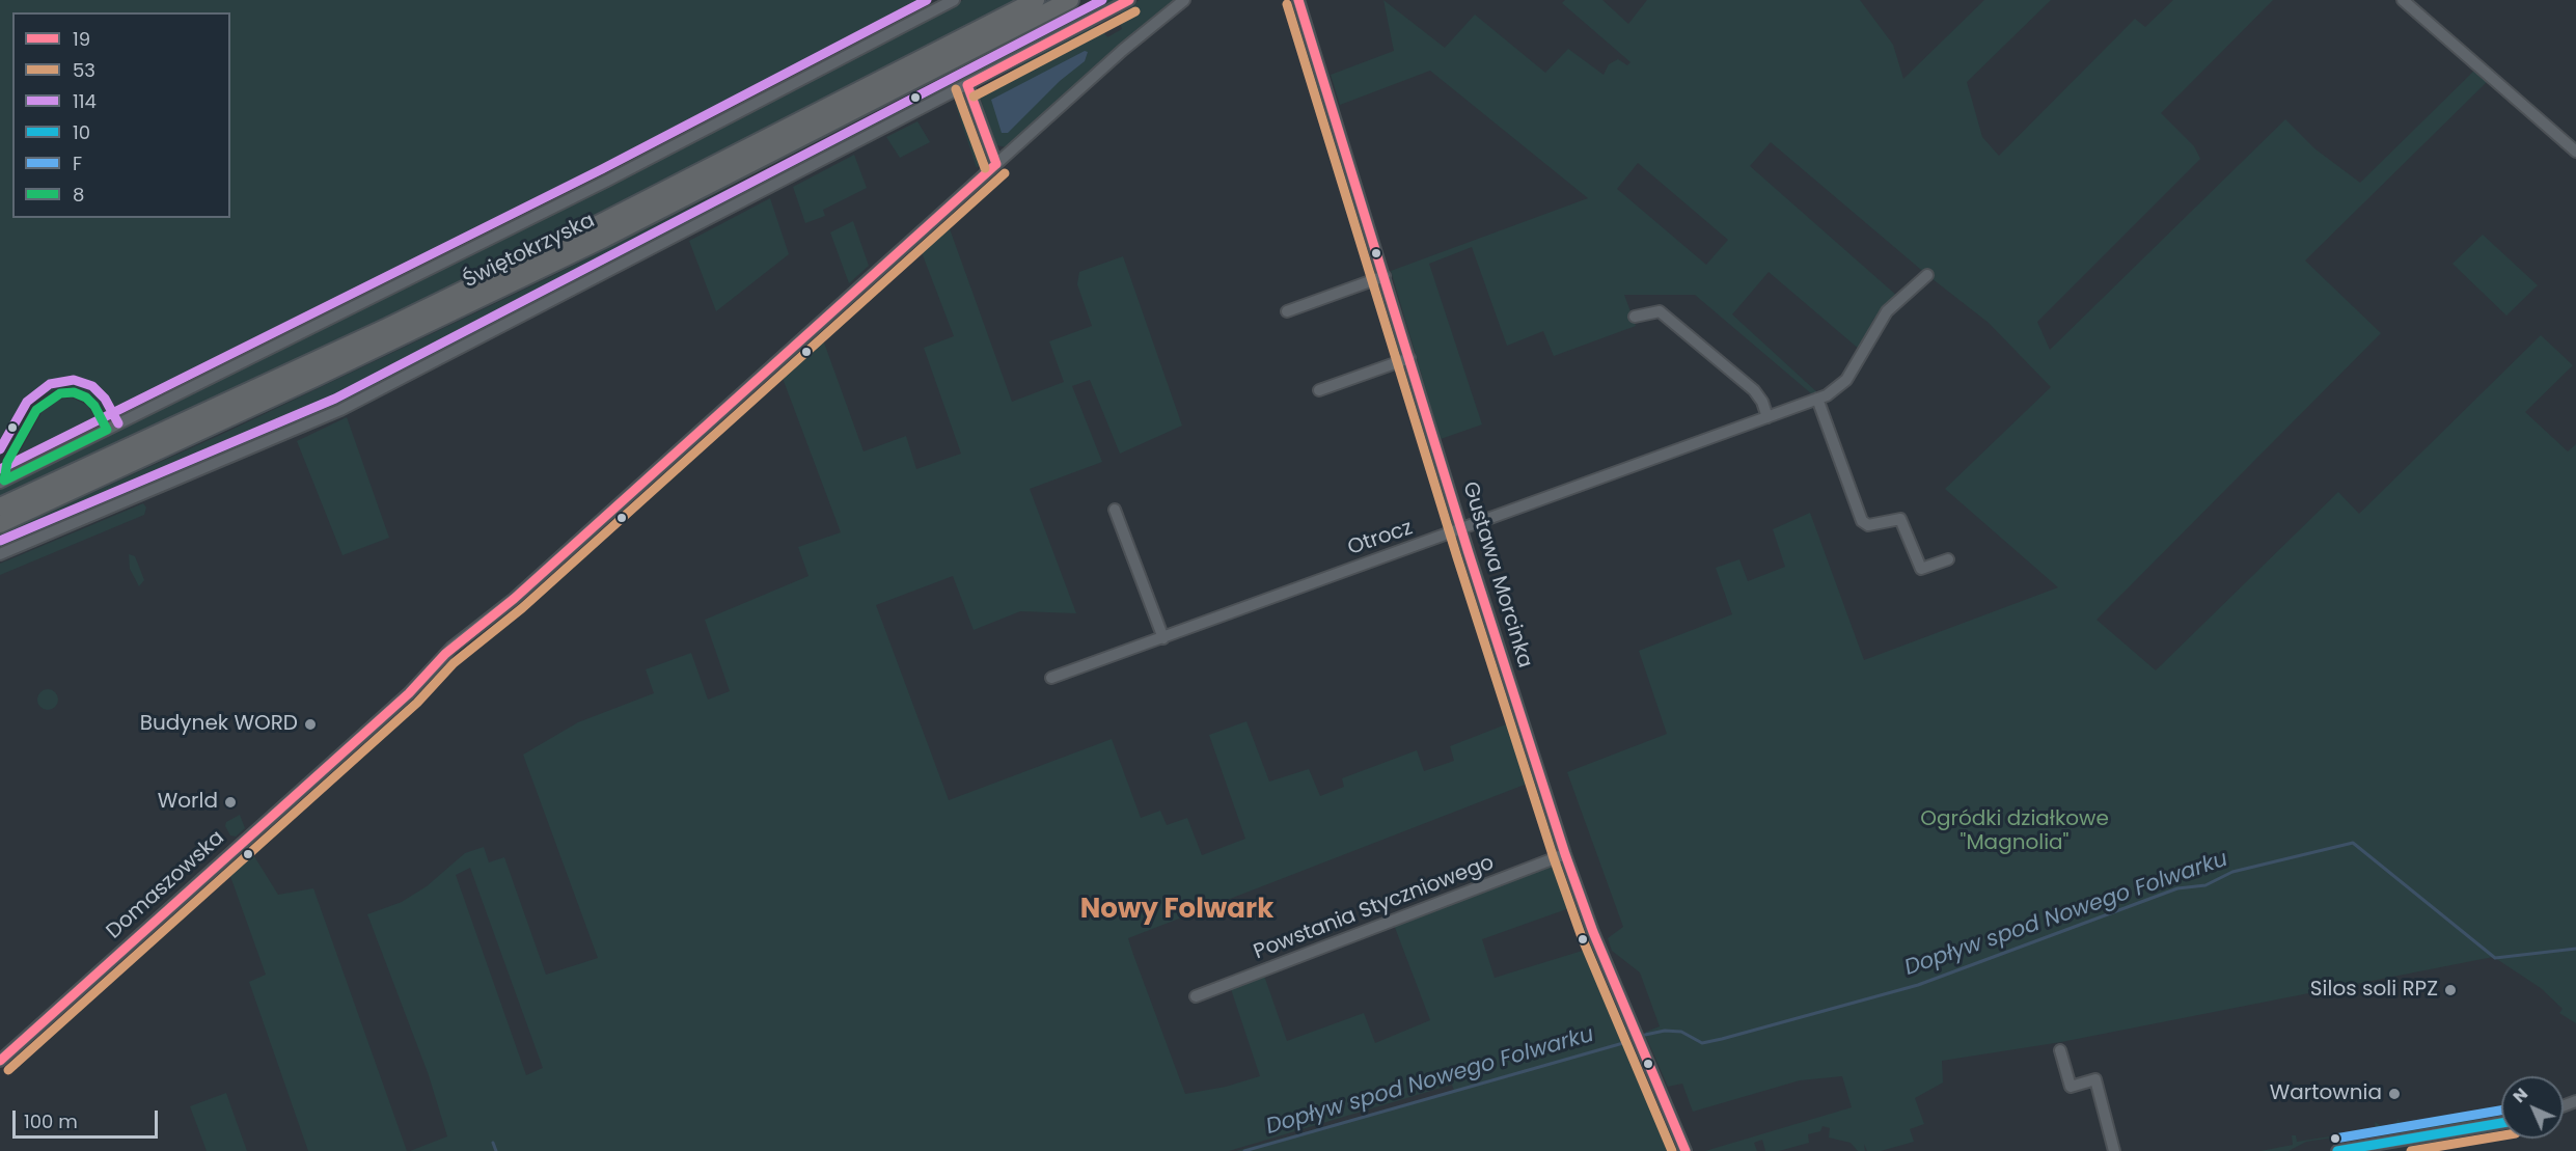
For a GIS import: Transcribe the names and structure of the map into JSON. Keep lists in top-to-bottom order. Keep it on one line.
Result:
{"streets":{"highway":["Świętokrzyska"],"street":["Otrocz","Gustawa Morcinka","Domaszowska","Powstania Styczniowego"]},"crossings":[["Otrocz","Gustawa Morcinka"],["Gustawa Morcinka","Powstania Styczniowego"]],"districts":["Nowy Folwark"],"water":["Dopływ spod Nowego Folwarku"],"parks":["Ogródki działkowe \"Magnolia\""],"places":["Budynek WORD","World","Silos soli RPZ","Wartownia"],"lines":["transit line 19","transit line 114","transit line 53","transit line 8","transit line F","transit line 10"],"legend":["19","53","114","10","F","8"],"scale_bar":"100 m","north":"top left"}
